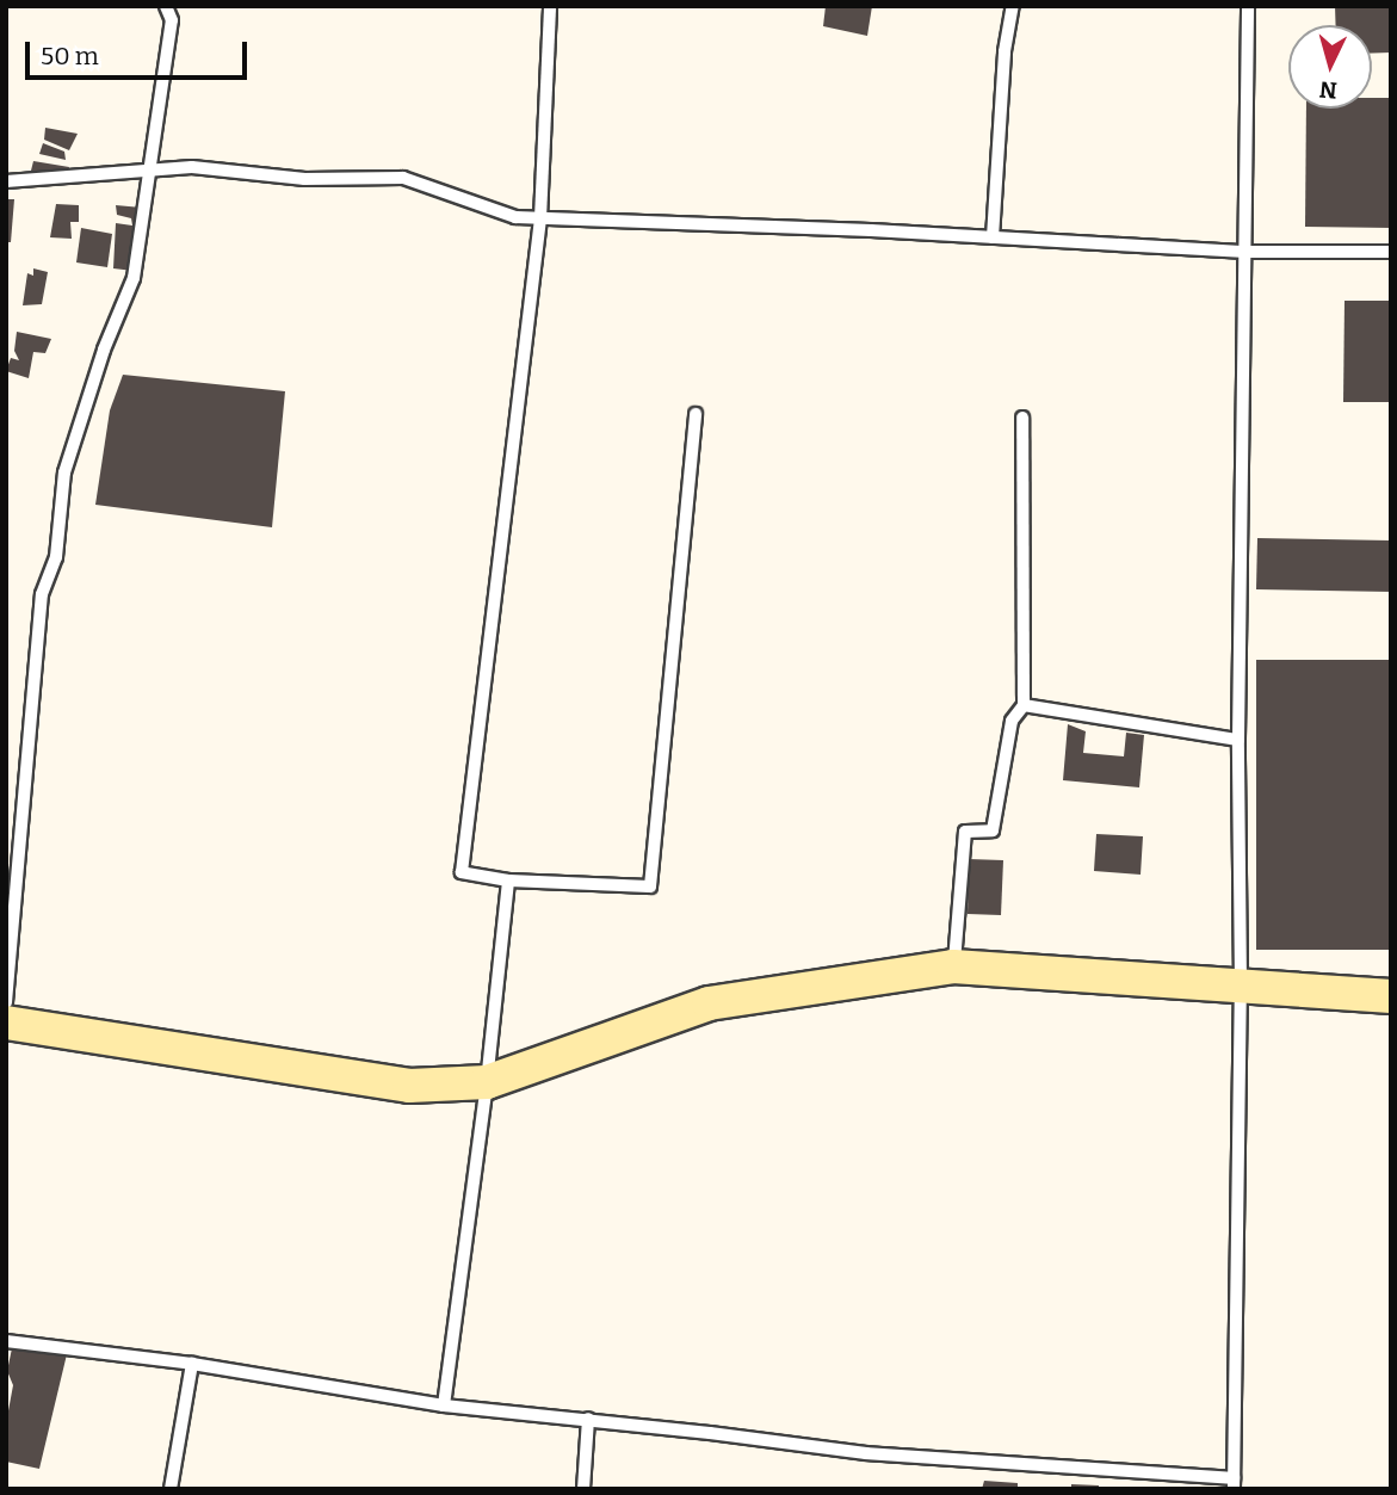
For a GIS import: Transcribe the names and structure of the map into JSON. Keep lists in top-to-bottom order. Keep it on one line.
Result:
{"scale_bar":"50 m","north":"bottom"}
